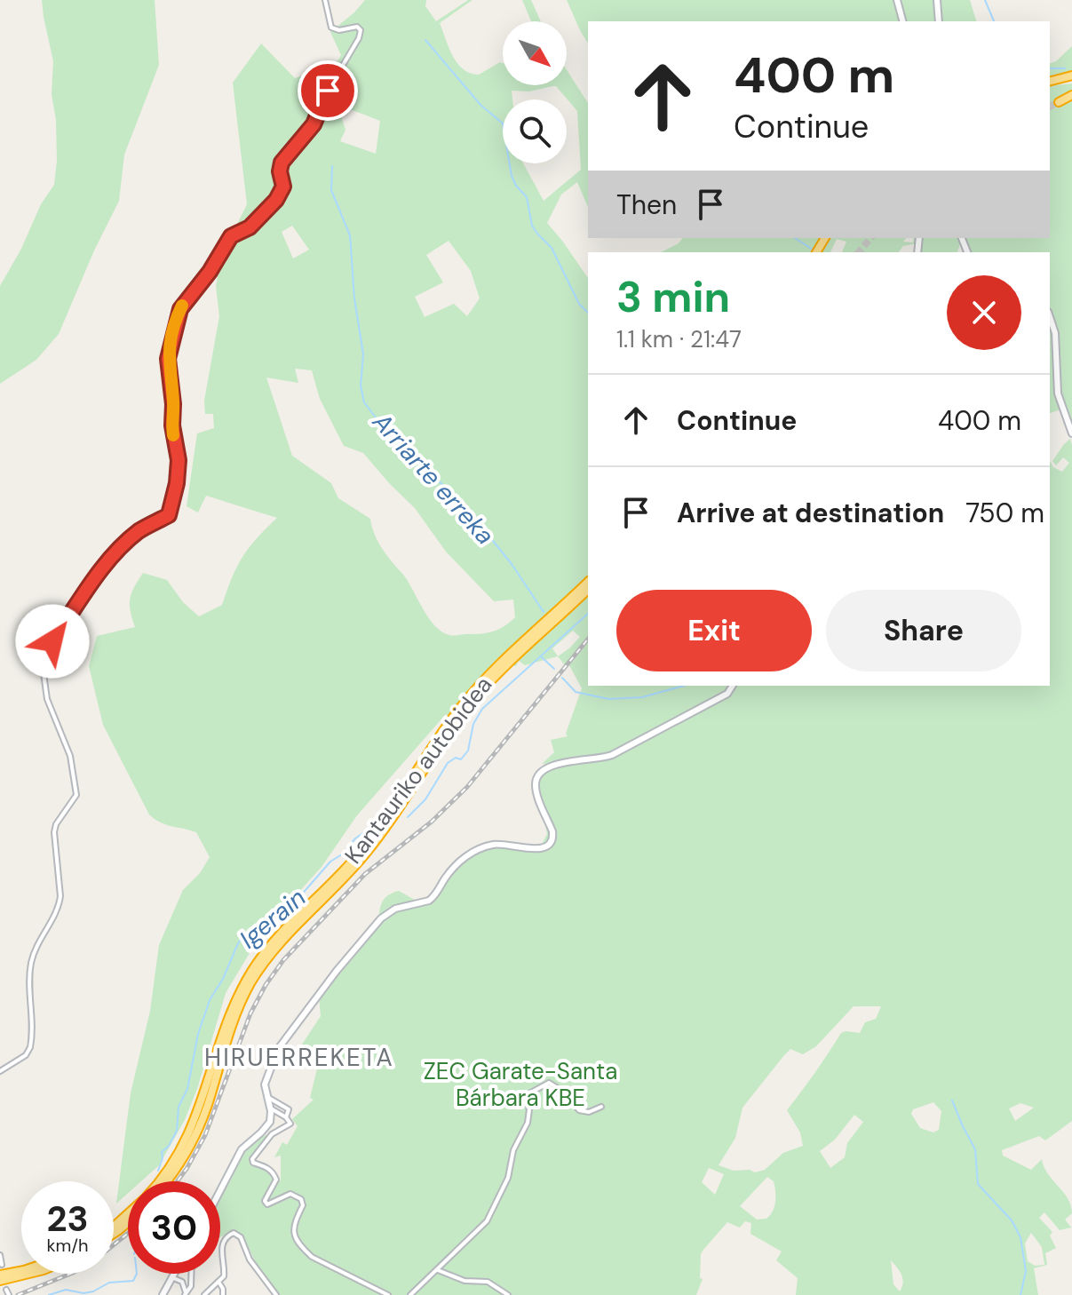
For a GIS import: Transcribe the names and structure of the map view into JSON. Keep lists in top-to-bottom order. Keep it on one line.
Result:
{"streets":{"highway":["Kantauriko autobidea"]},"districts":["HIRUERREKETA"],"water":["Arriarte erreka","Igerain"],"parks":["ZEC Garate-Santa Bárbara KBE"],"north":"bottom right","page":{"turn":["400 m","Continue"],"then":"Then","heading":["3 min","1.1 km · 21:47"],"list":[{"name":"Continue","value":"400 m"},{"name":"Arrive at destination","value":"750 m"}],"buttons":["Exit","Share"],"speed":"23 km/h","limit":"30"}}
